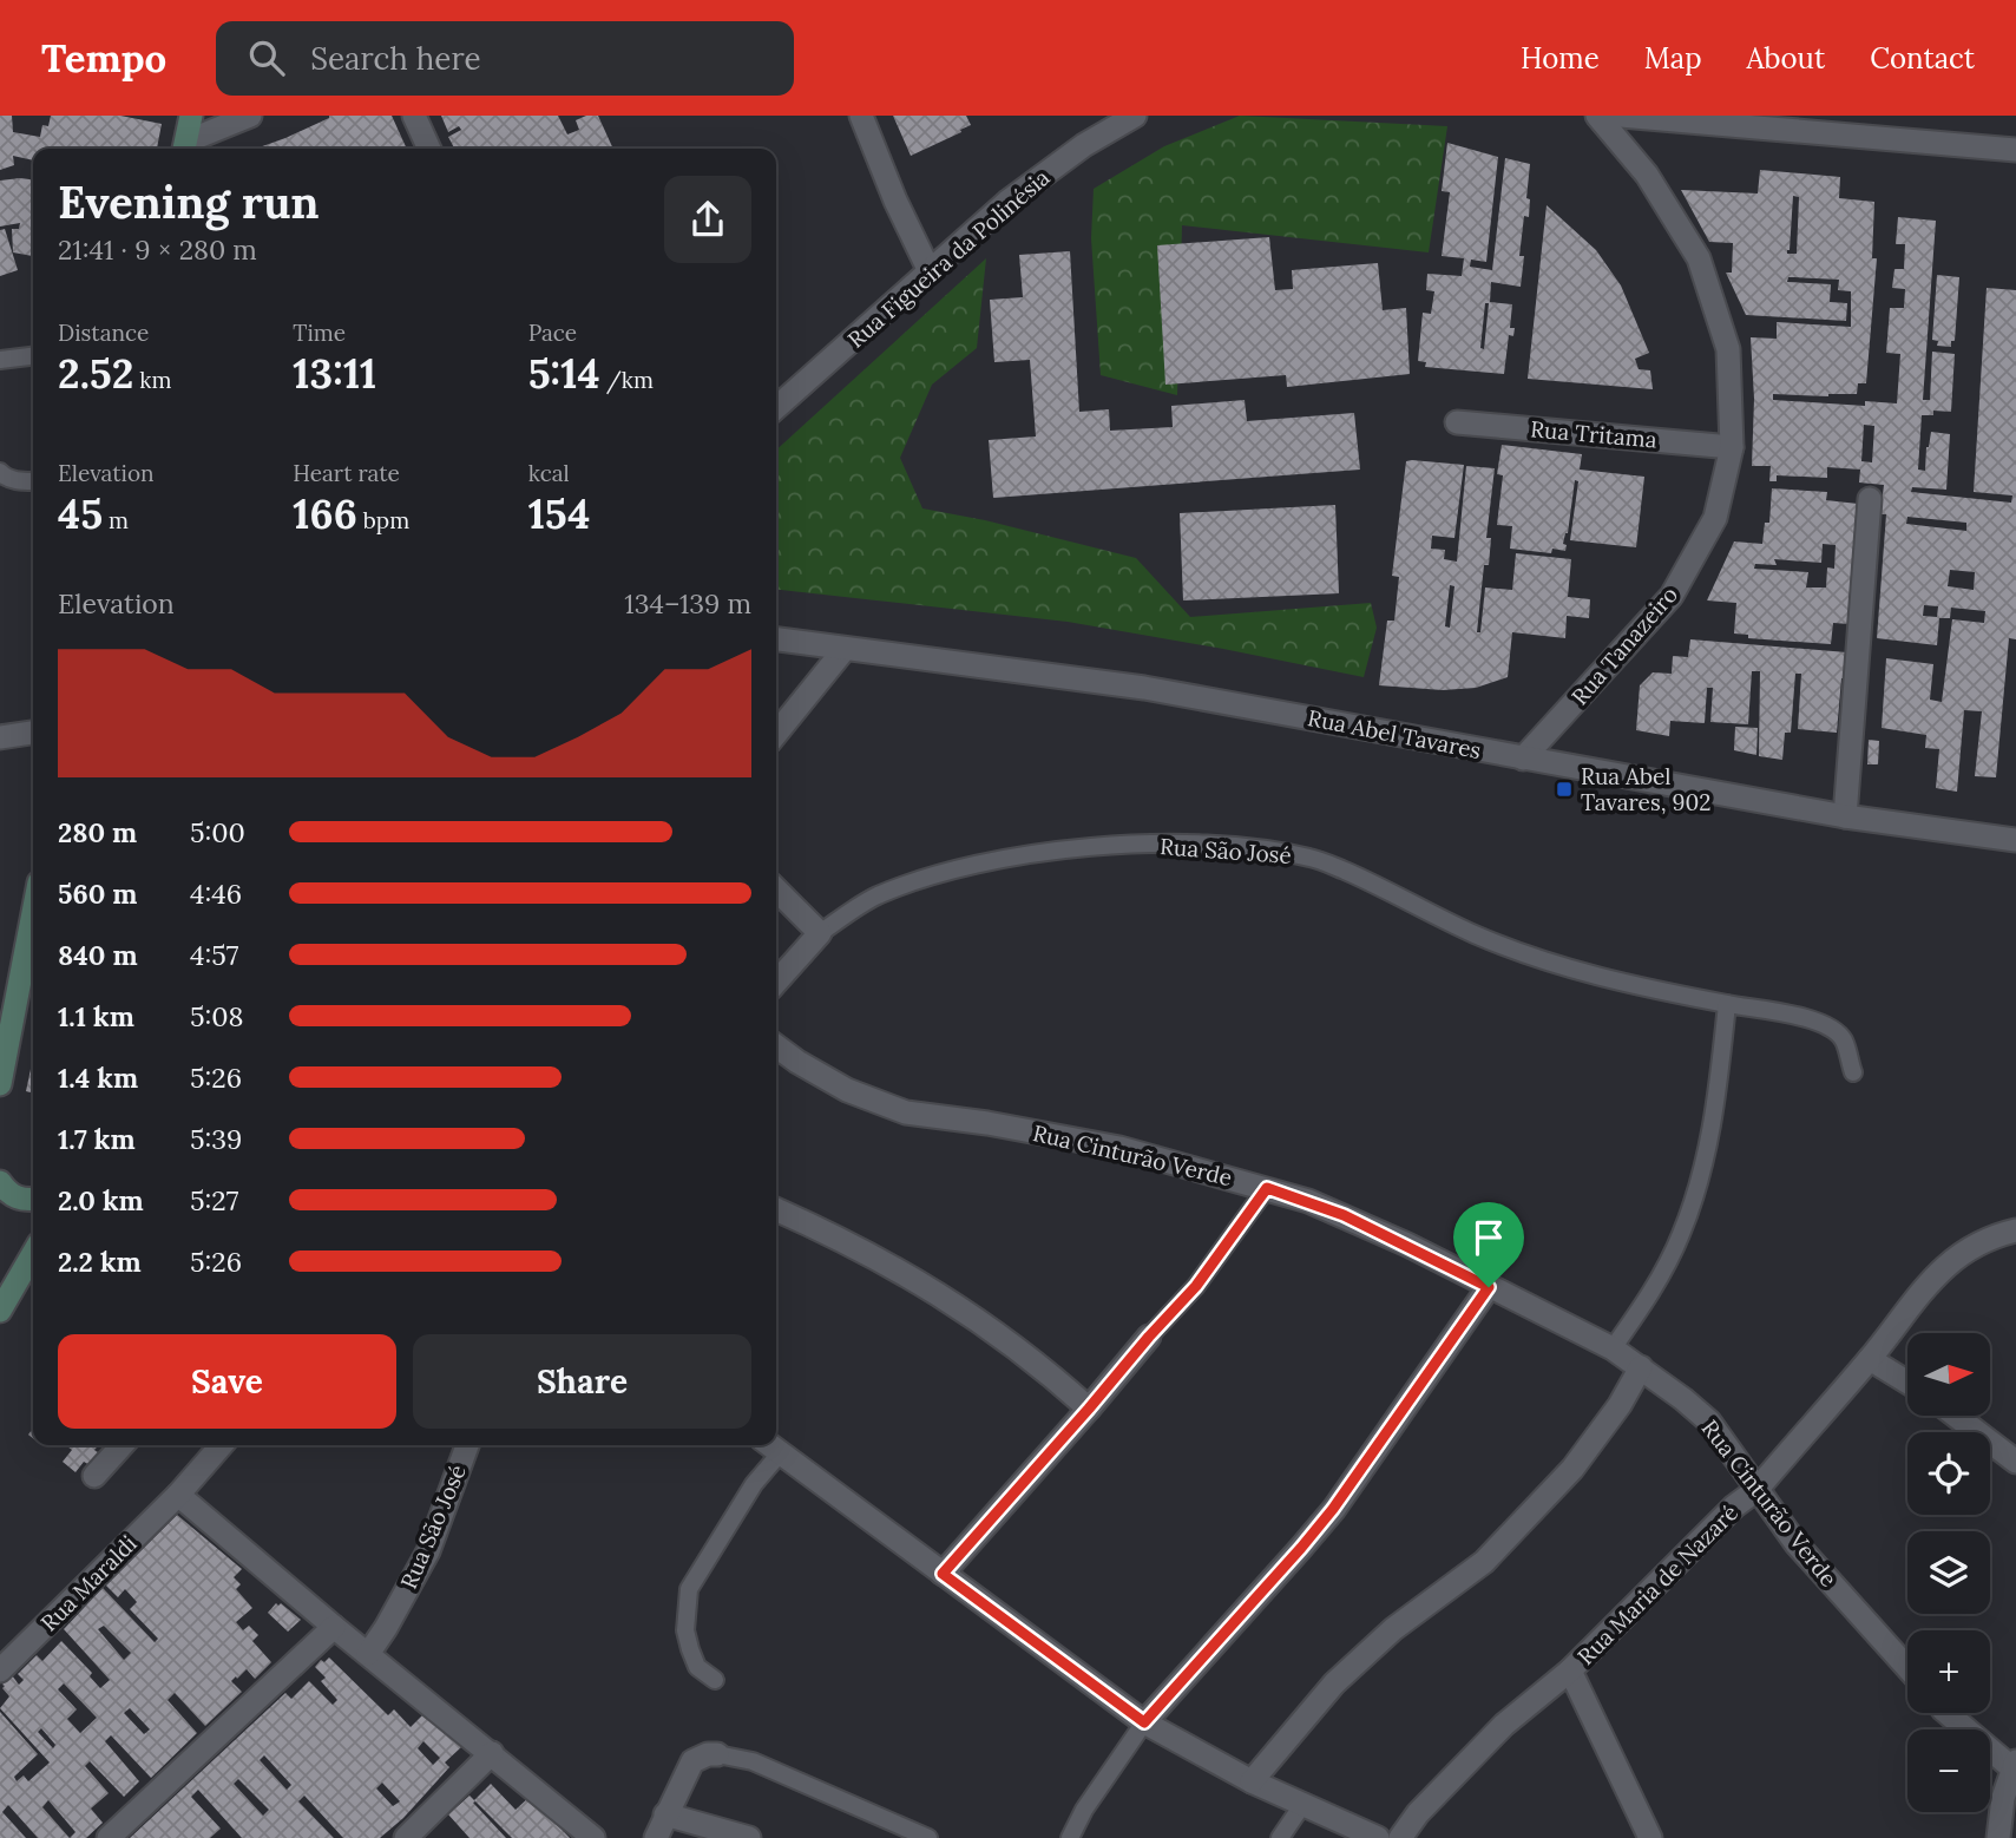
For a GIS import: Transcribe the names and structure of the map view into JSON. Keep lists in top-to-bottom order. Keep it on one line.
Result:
{"streets":{"street":["Rua Figueira da Polinésia","Rua Tritama","Rua Tanazeiro","Rua Abel Tavares","Rua São José","Rua Cinturão Verde","Rua Maraldi","Rua Maria de Nazaré"]},"crossings":[["Rua Tritama","Rua Tanazeiro"],["Rua Tanazeiro","Rua Abel Tavares"],["Rua Cinturão Verde","Rua Maria de Nazaré"]],"places":{"transit":["Rua Abel Tavares, 902"]},"north":"right","page":{"header":"Tempo","search":"Search here","nav":["Home","Map","About","Contact"],"heading":["Evening run","21:41 · 9 × 280 m"],"stats":[["Distance","2.52 km"],["Time","13:11"],["Pace","5:14 /km"],["Elevation","45 m"],["Heart rate","166 bpm"],["kcal","154"]],"chart":["Elevation","134–139 m"],"list":[{"name":"280 m","note":"5:00"},{"name":"560 m","note":"4:46"},{"name":"840 m","note":"4:57"},{"name":"1.1 km","note":"5:08"},{"name":"1.4 km","note":"5:26"},{"name":"1.7 km","note":"5:39"},{"name":"2.0 km","note":"5:27"},{"name":"2.2 km","note":"5:26"}],"buttons":["Save","Share"],"map_buttons":["+","−"]}}
